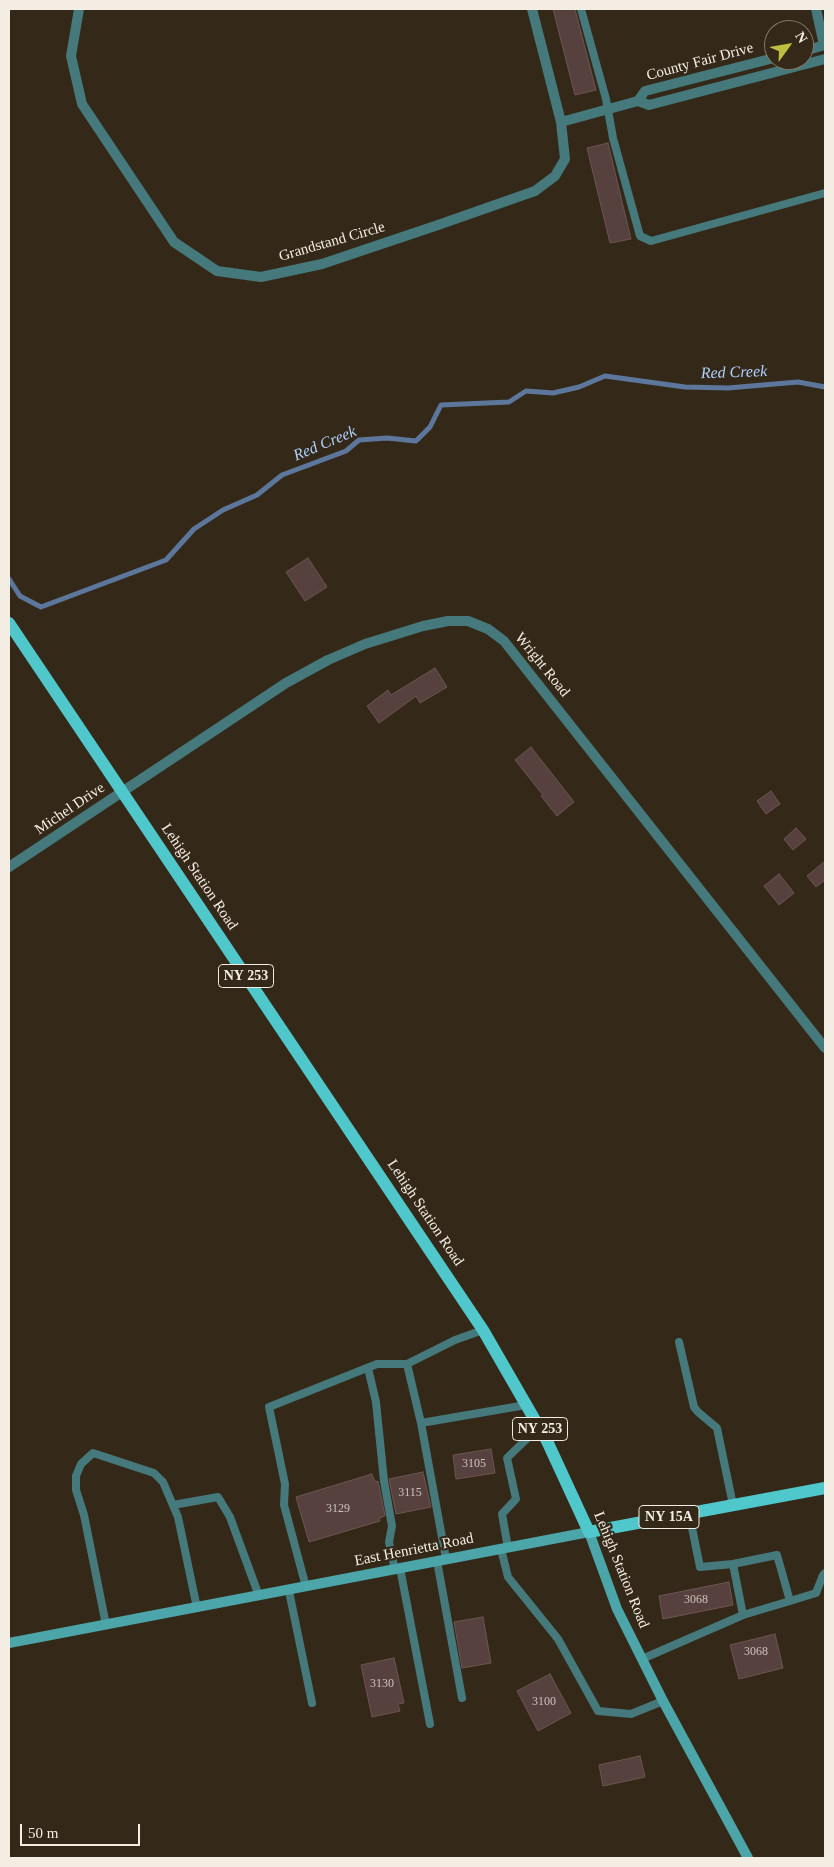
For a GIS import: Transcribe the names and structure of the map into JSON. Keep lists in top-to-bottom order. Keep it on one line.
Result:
{"streets":{"main road":["Lehigh Station Road","NY 253","NY 15A","East Henrietta Road"],"street":["County Fair Drive","Grandstand Circle","Wright Road","Michel Drive"]},"crossings":[["County Fair Drive","Grandstand Circle"],["Wright Road","Michel Drive"],["Wright Road","Lehigh Station Road"],["Michel Drive","Lehigh Station Road"],["Lehigh Station Road","East Henrietta Road"]],"water":["Red Creek"],"house_numbers":["3105","3115","3129","3068","3068","3130","3100"],"scale_bar":"50 m","north":"top right"}
